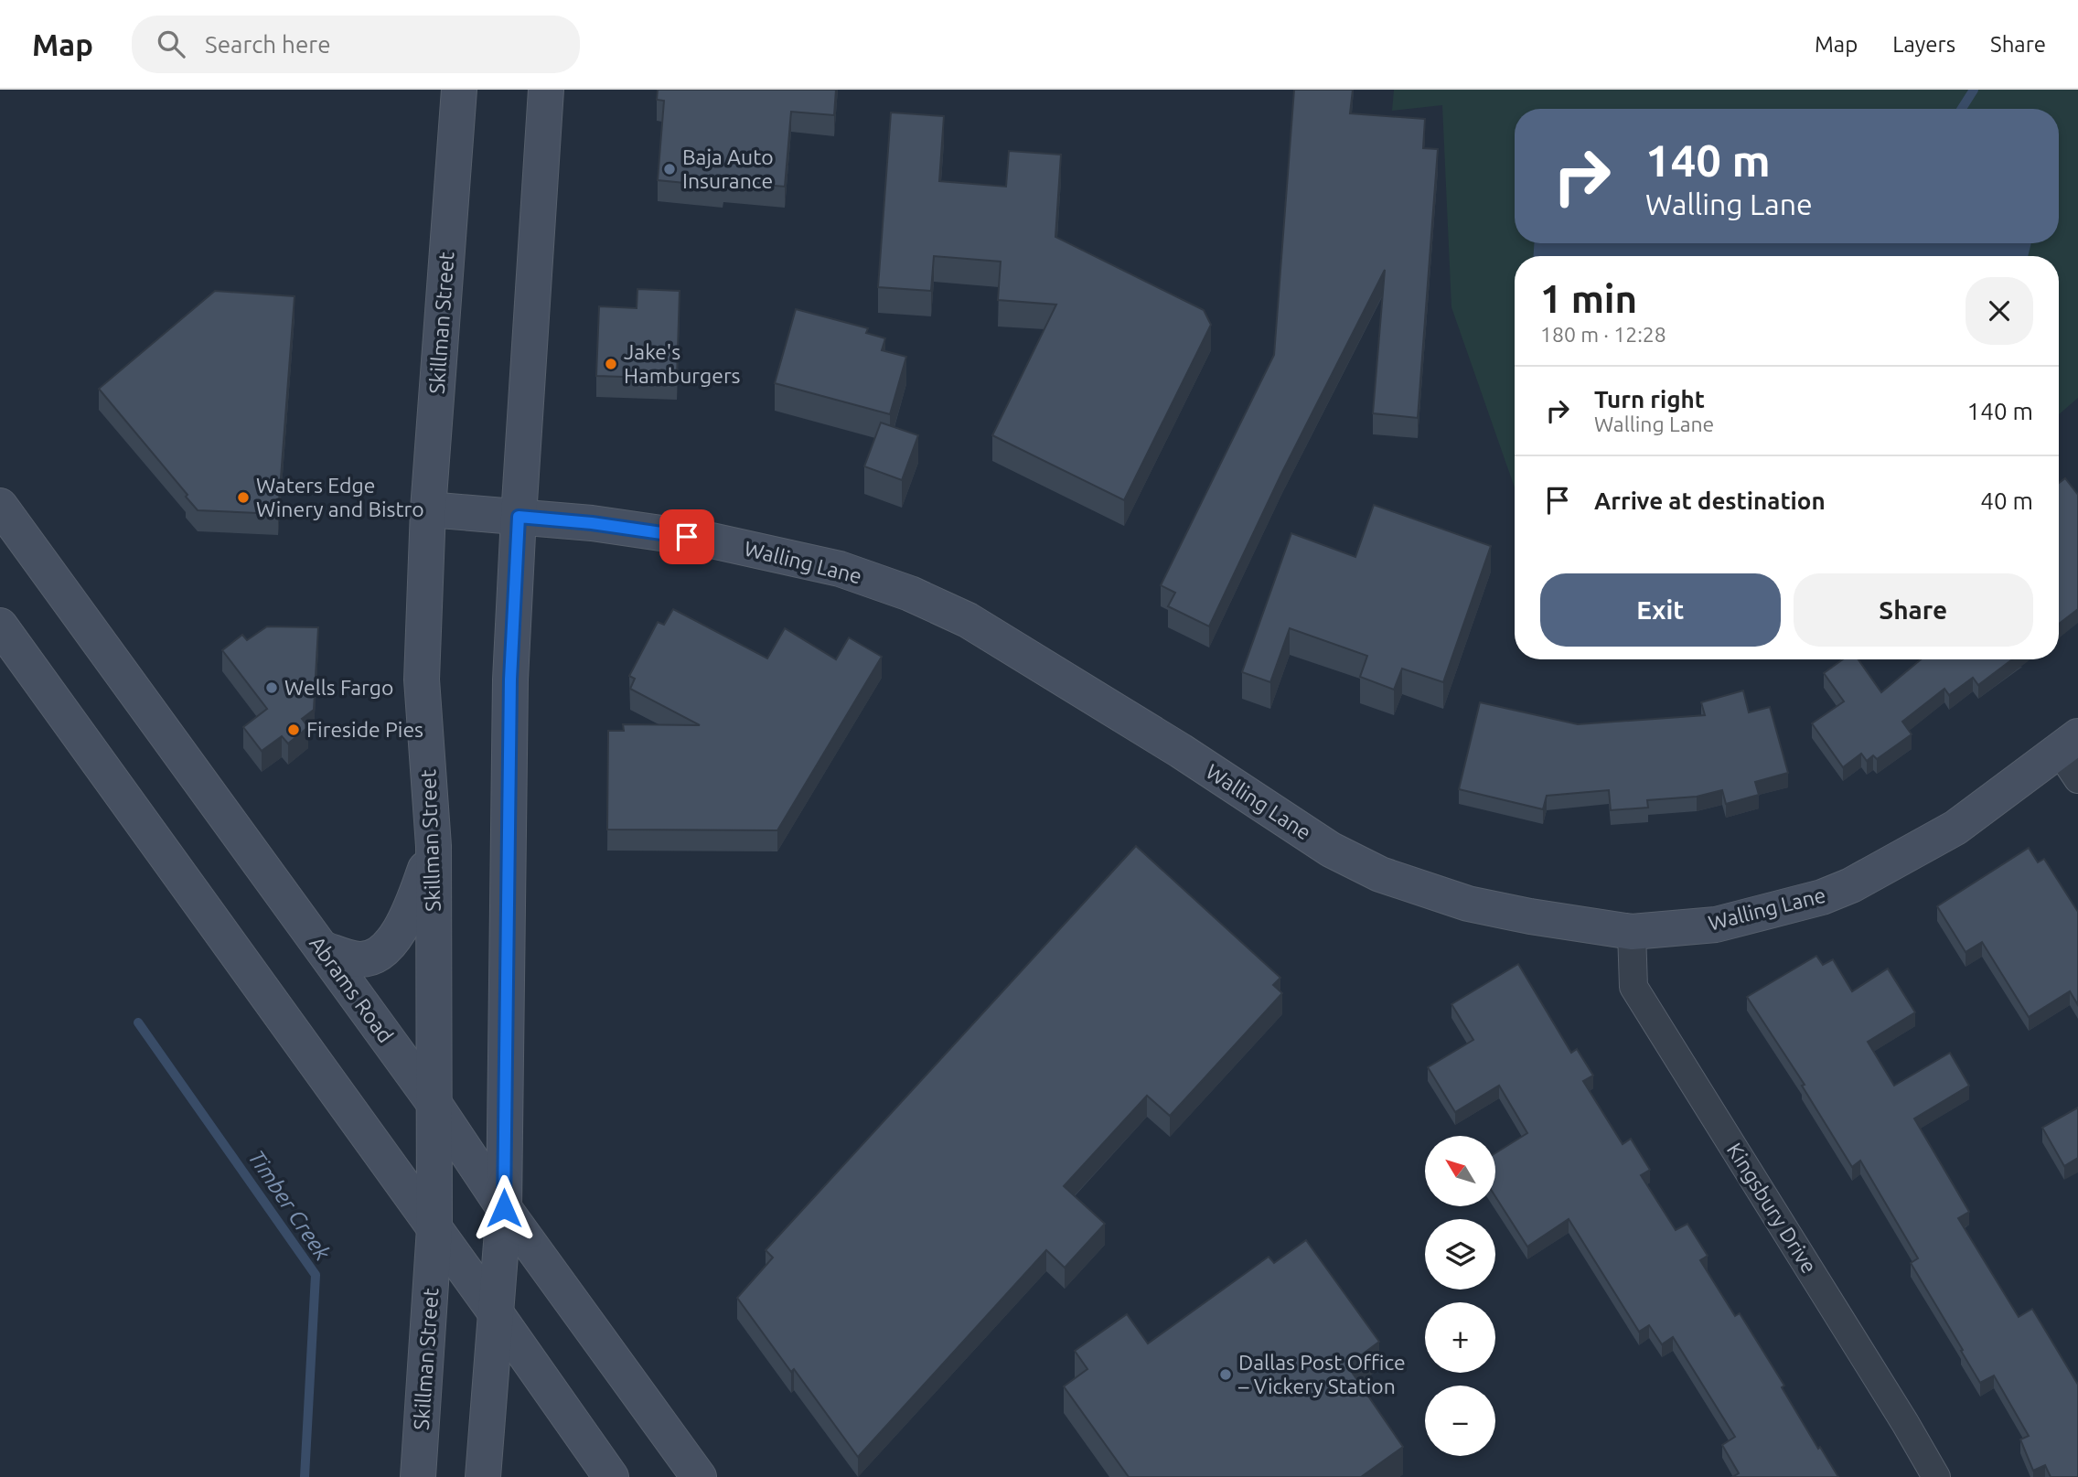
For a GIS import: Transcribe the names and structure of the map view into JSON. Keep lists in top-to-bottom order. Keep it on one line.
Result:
{"streets":{"main road":["Skillman Street","Walling Lane","Abrams Road"],"street":["Kingsbury Drive"]},"crossings":[["Skillman Street","Walling Lane"],["Skillman Street","Abrams Road"],["Walling Lane","Kingsbury Drive"]],"water":["Timber Creek"],"places":["Baja Auto Insurance","Jake's Hamburgers","Waters Edge Winery and Bistro","Wells Fargo","Fireside Pies","Dallas Post Office – Vickery Station"],"north":"top left","page":{"header":"Map","search":"Search here","nav":["Map","Layers","Share"],"turn":["140 m","Walling Lane"],"heading":["1 min","180 m · 12:28"],"list":[{"name":"Turn right","note":"Walling Lane","value":"140 m"},{"name":"Arrive at destination","value":"40 m"}],"buttons":["Exit","Share"],"map_buttons":["+","−"]}}
